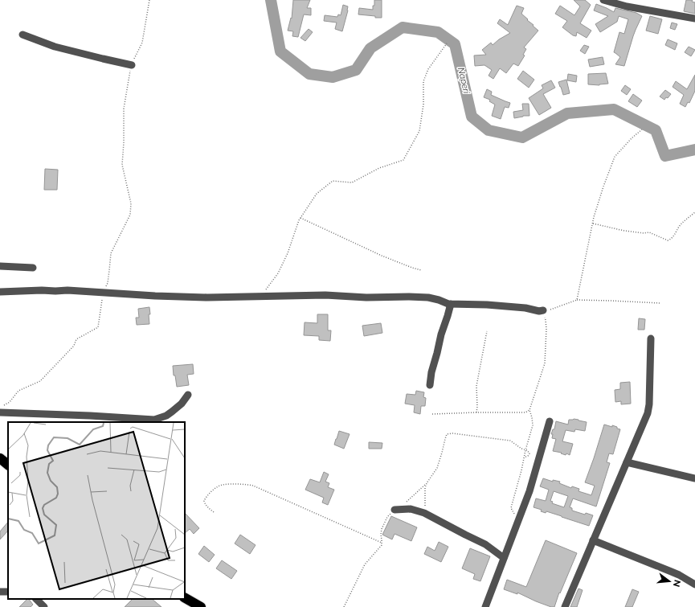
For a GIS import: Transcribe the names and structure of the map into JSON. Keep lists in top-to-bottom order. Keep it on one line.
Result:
{"water":["Naperi"],"north":"right"}
